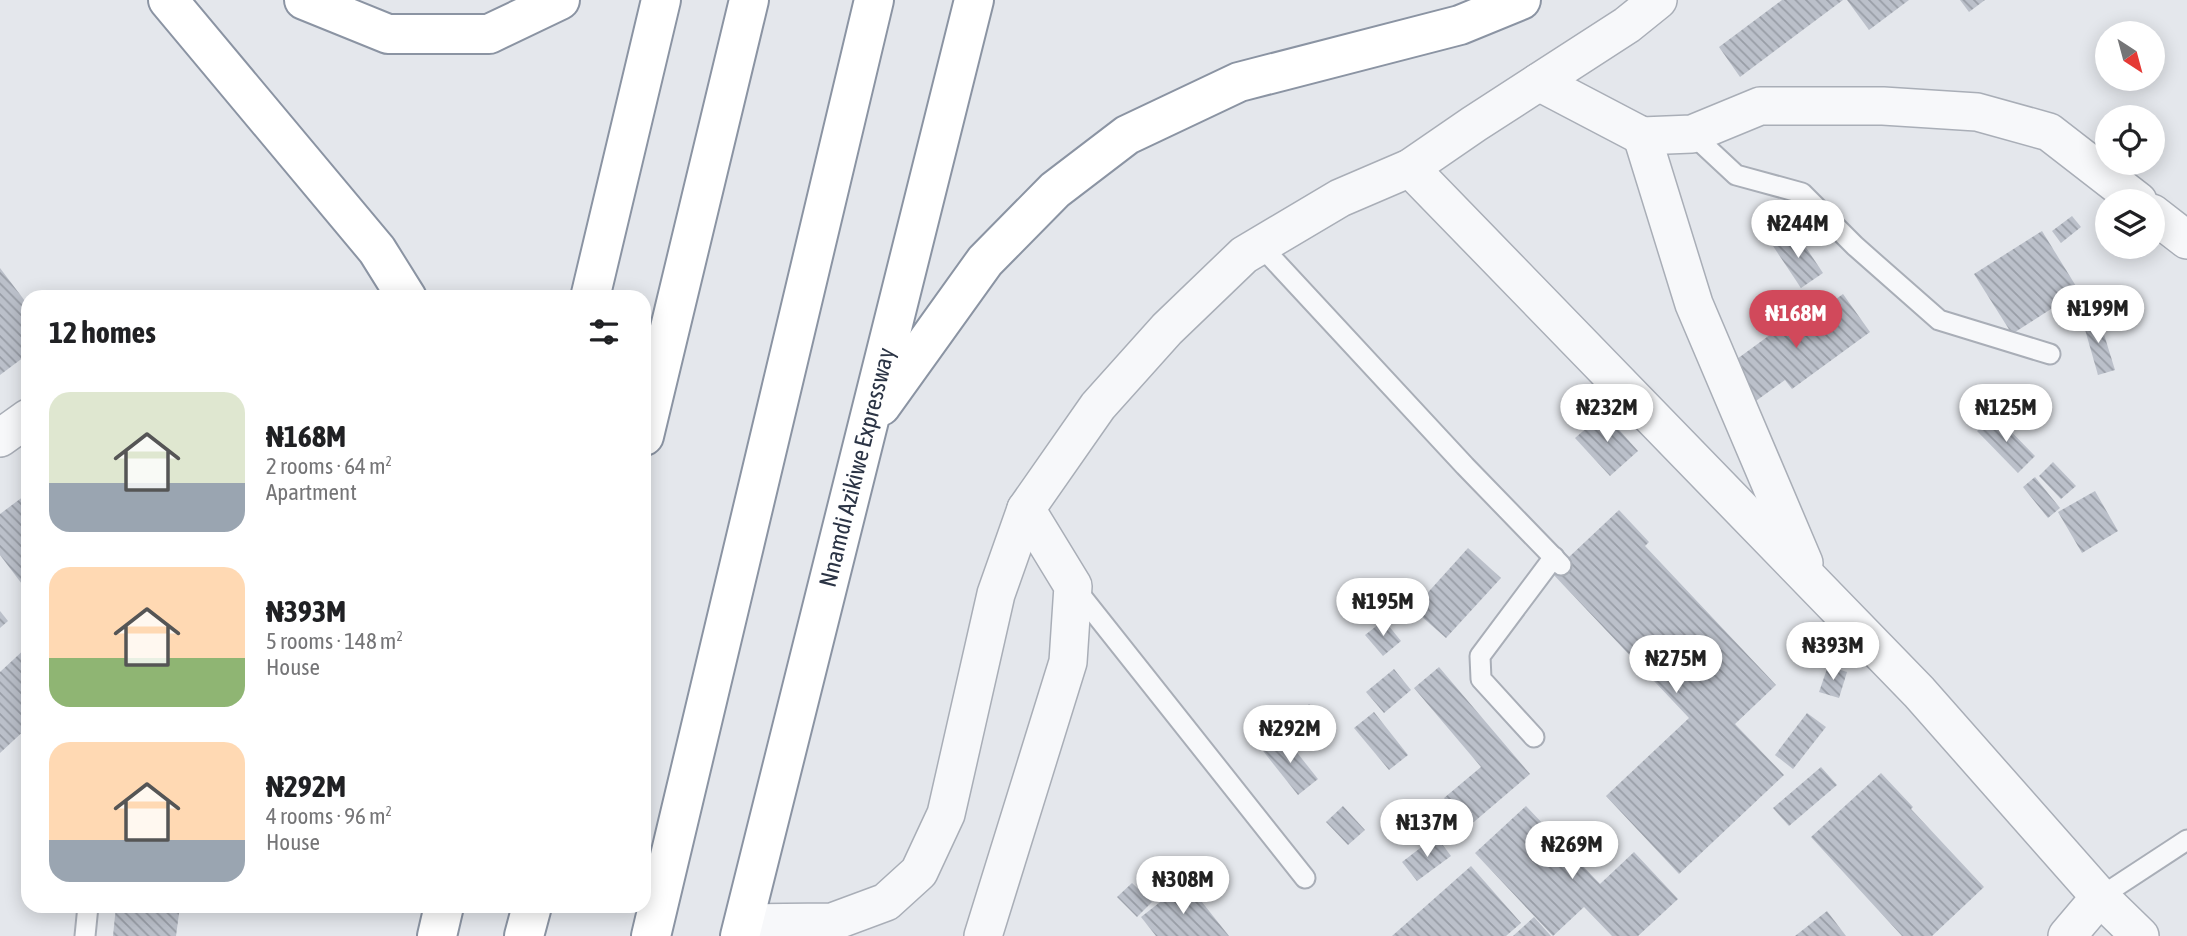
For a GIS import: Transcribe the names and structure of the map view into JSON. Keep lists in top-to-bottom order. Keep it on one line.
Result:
{"streets":{"highway":["Nnamdi Azikiwe Expressway"]},"north":"bottom right","page":{"price":["₦244M","₦199M","₦168M","₦232M","₦125M","₦195M","₦393M","₦275M","₦292M","₦137M","₦269M","₦308M"],"heading":"12 homes","list":[{"name":"₦168M","note":"2 rooms · 64 m² · Apartment"},{"name":"₦393M","note":"5 rooms · 148 m² · House"},{"name":"₦292M","note":"4 rooms · 96 m² · House"}]}}
